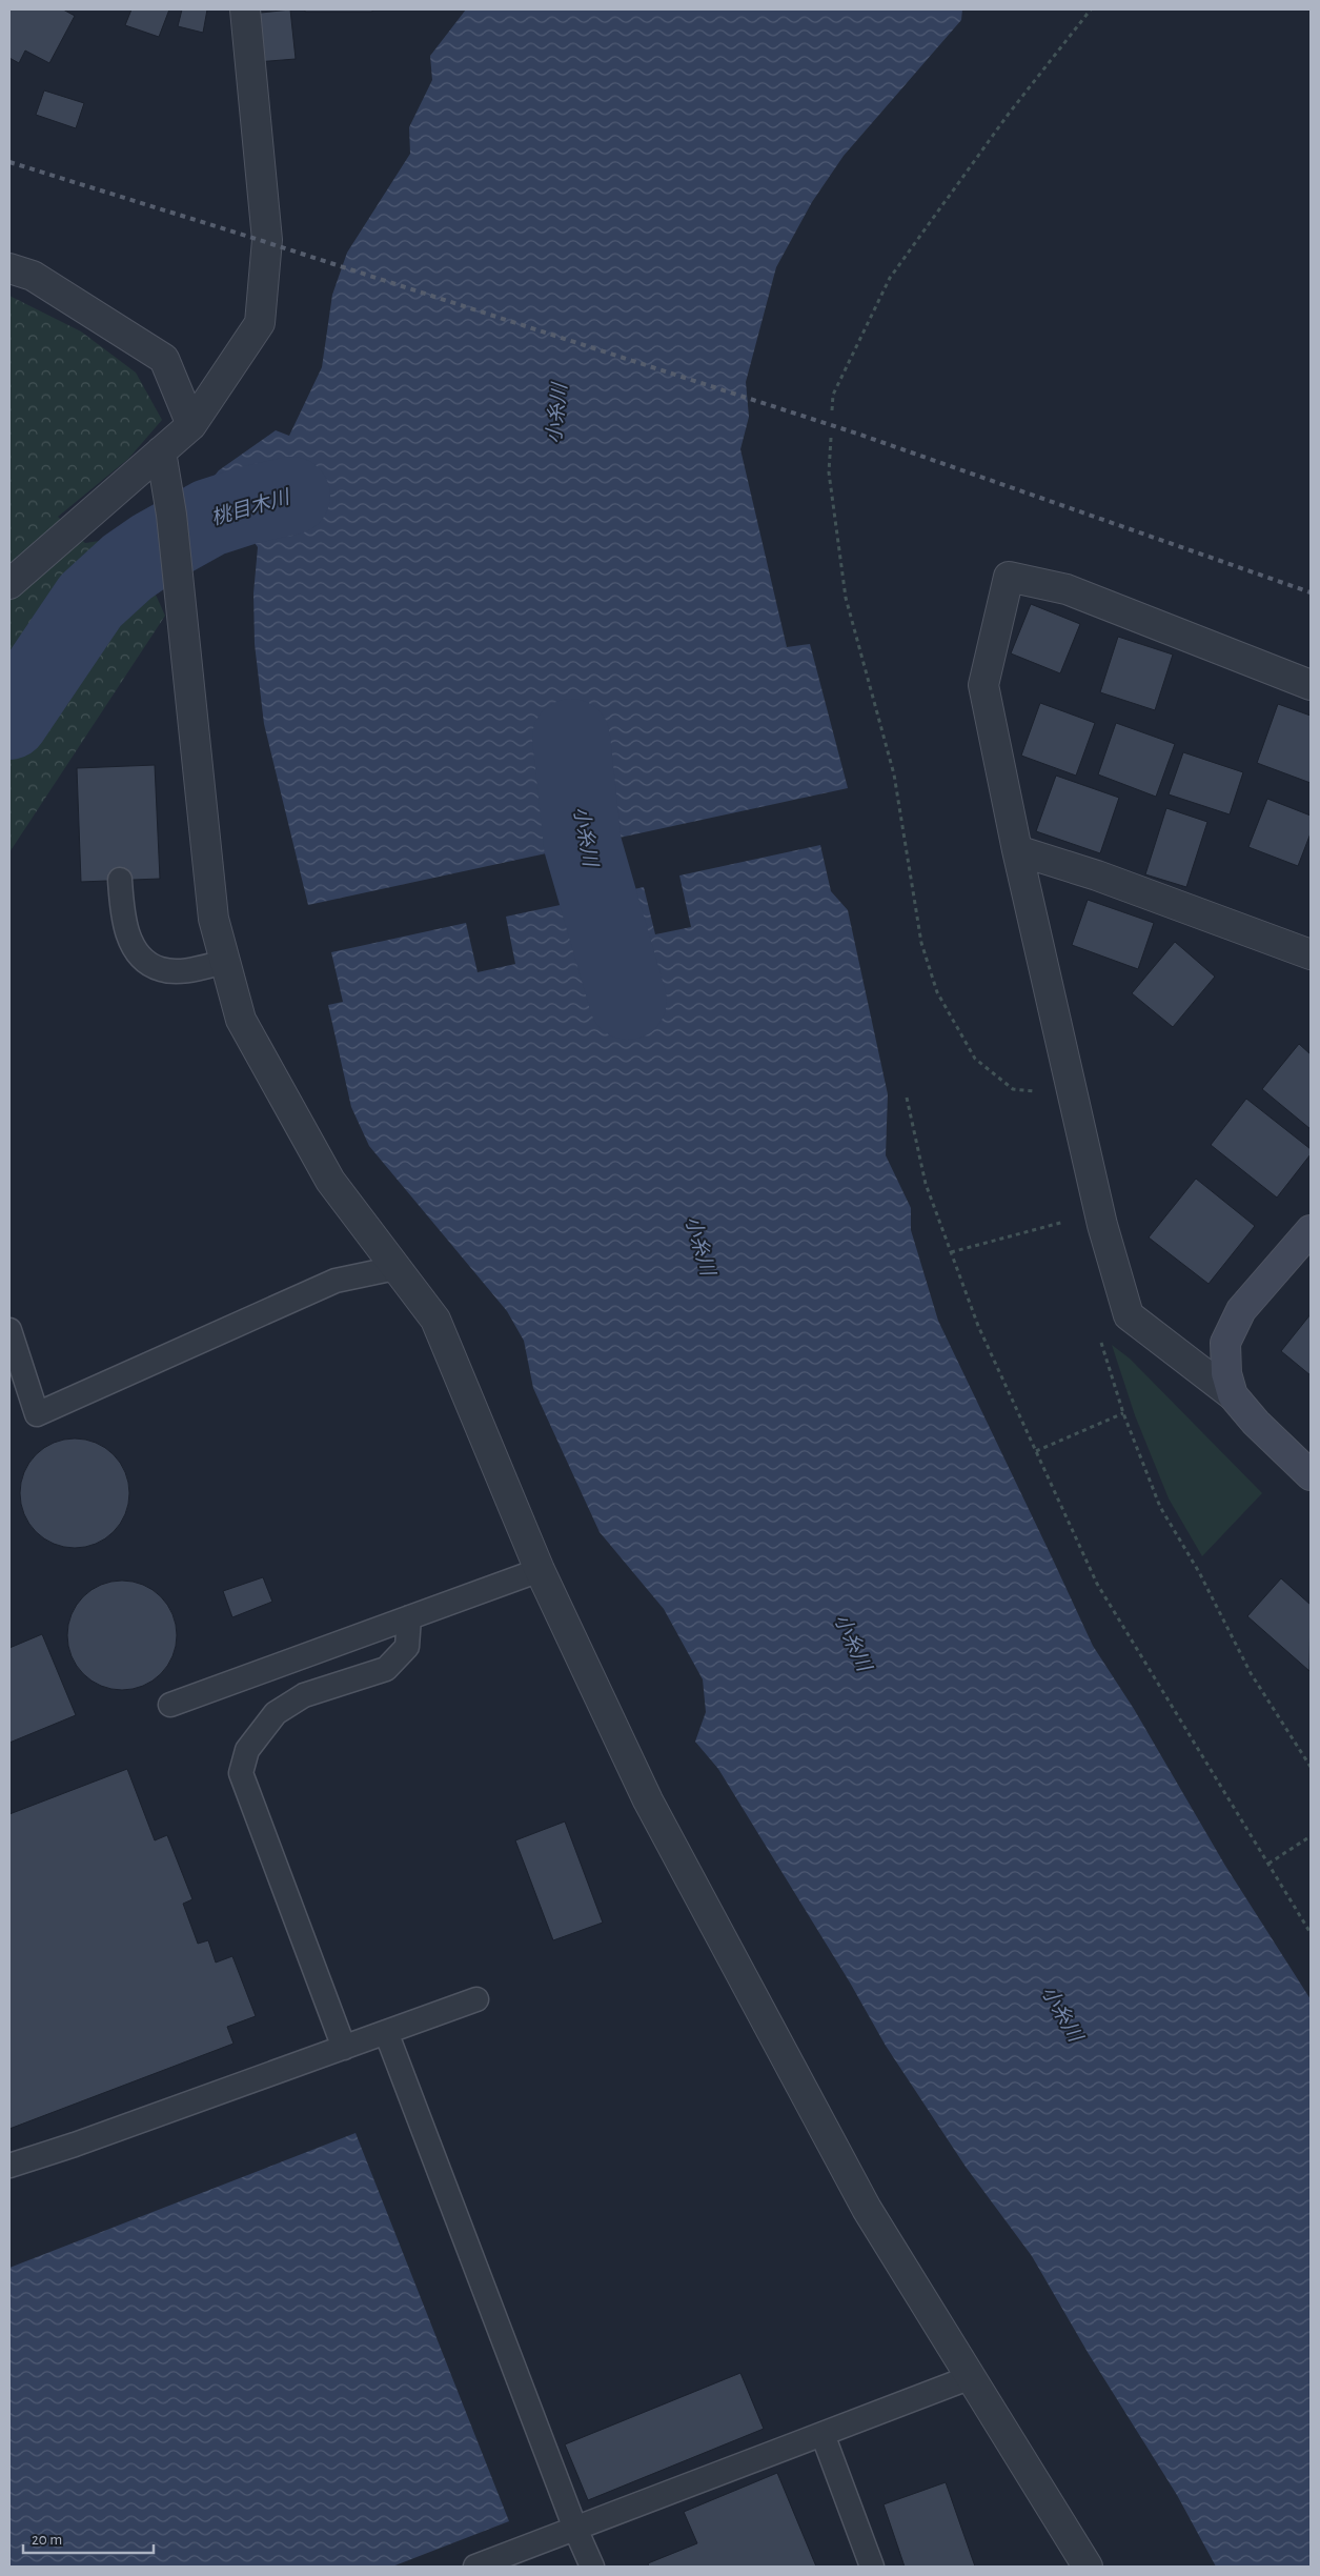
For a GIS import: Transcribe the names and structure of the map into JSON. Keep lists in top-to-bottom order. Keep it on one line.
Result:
{"water":["小糸川","桃目木川"],"scale_bar":"20 m"}
